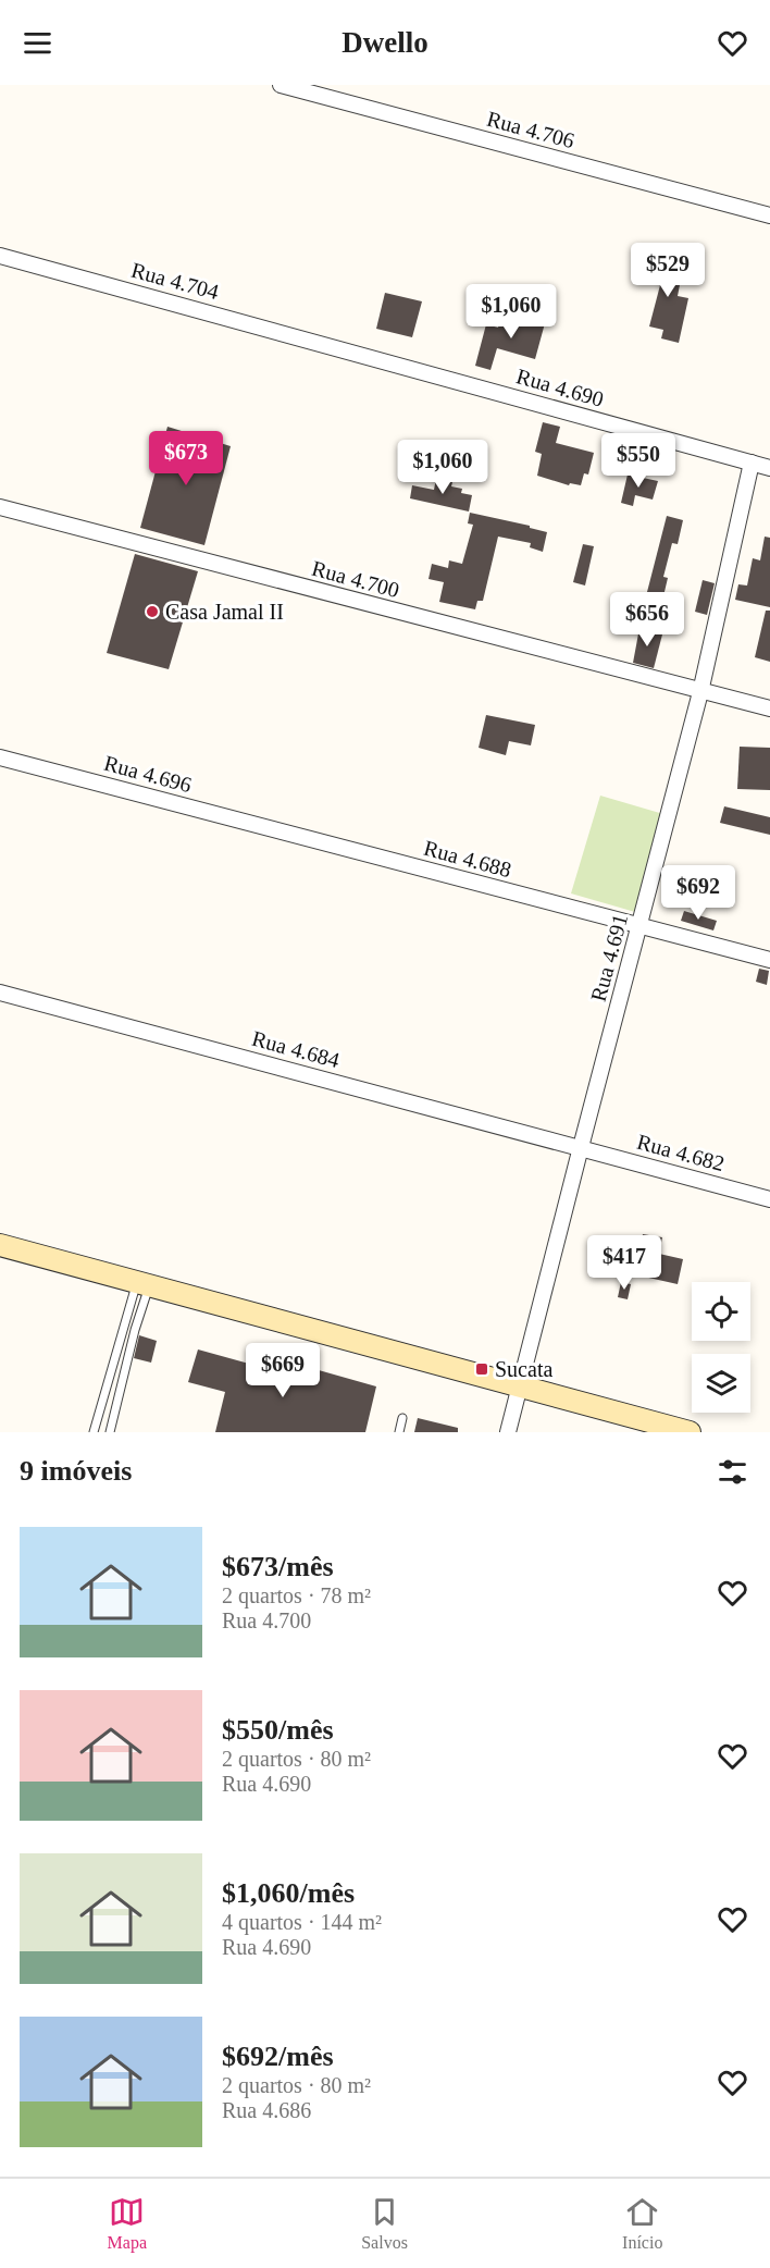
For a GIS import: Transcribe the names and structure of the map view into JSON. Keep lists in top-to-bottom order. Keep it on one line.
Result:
{"streets":{"street":["Rua 4.706","Rua 4.704","Rua 4.690","Rua 4.700","Rua 4.696","Rua 4.688","Rua 4.691","Rua 4.684","Rua 4.682"]},"crossings":[["Rua 4.704","Rua 4.690"],["Rua 4.690","Rua 4.691"],["Rua 4.700","Rua 4.691"],["Rua 4.696","Rua 4.688"],["Rua 4.688","Rua 4.691"],["Rua 4.691","Rua 4.684"],["Rua 4.691","Rua 4.682"],["Rua 4.684","Rua 4.682"]],"places":{"other":["Casa Jamal II"],"transit":["Sucata"]},"page":{"header":"Dwello","price":["$529","$1,060","$673","$550","$1,060","$656","$692","$417","$669"],"heading":"9 imóveis","list":[{"name":"$673/mês","note":"2 quartos · 78 m² · Rua 4.700"},{"name":"$550/mês","note":"2 quartos · 80 m² · Rua 4.690"},{"name":"$1,060/mês","note":"4 quartos · 144 m² · Rua 4.690"},{"name":"$692/mês","note":"2 quartos · 80 m² · Rua 4.686"}],"tabs":["Mapa","Salvos","Início"]}}
